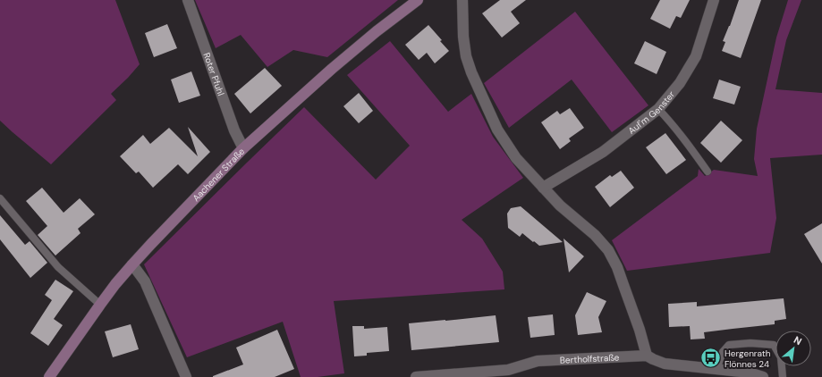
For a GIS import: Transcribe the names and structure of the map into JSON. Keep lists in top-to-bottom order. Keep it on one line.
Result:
{"streets":{"street":["Roter Pfuhl","Auf'm Genster","Aachener Straße","Bertholfstraße"]},"crossings":[["Roter Pfuhl","Aachener Straße"]],"places":{"bus stop":["Hergenrath Flönnes 24"]},"north":"top right"}
